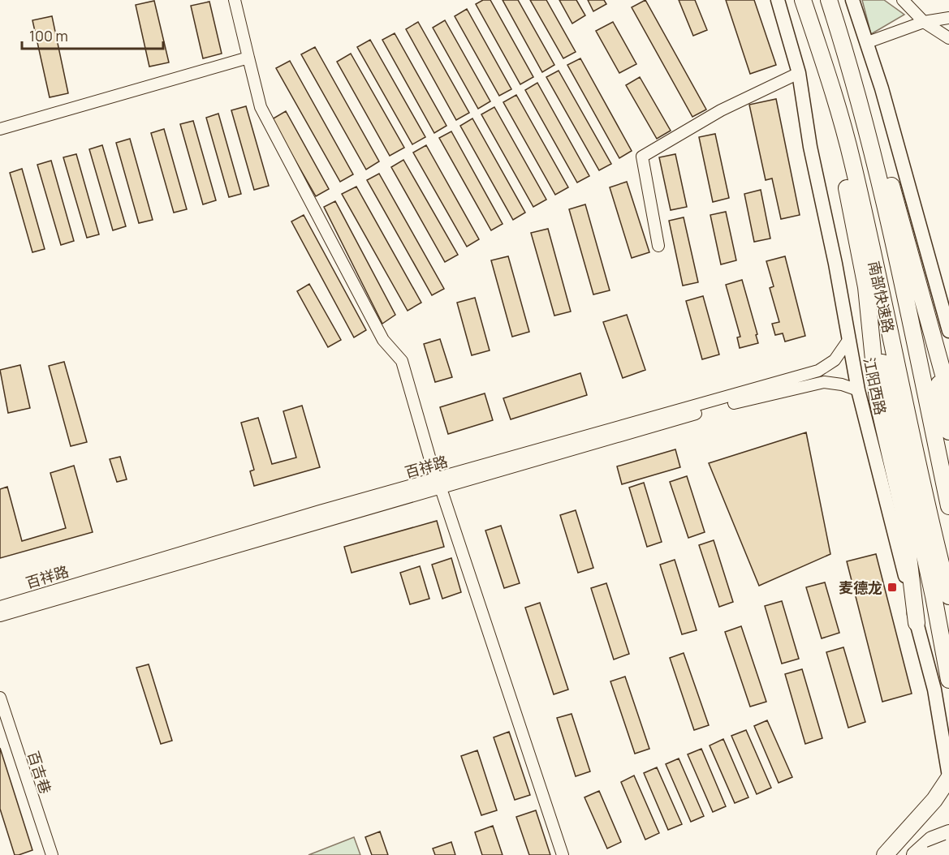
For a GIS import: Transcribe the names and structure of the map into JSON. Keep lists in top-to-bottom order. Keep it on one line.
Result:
{"streets":{"highway":["南部快速路"],"main road":["江阳西路"],"street":["百祥路","百吉巷"]},"crossings":[["江阳西路","百祥路"]],"places":{"transit":["麦德龙"]},"scale_bar":"100 m"}
